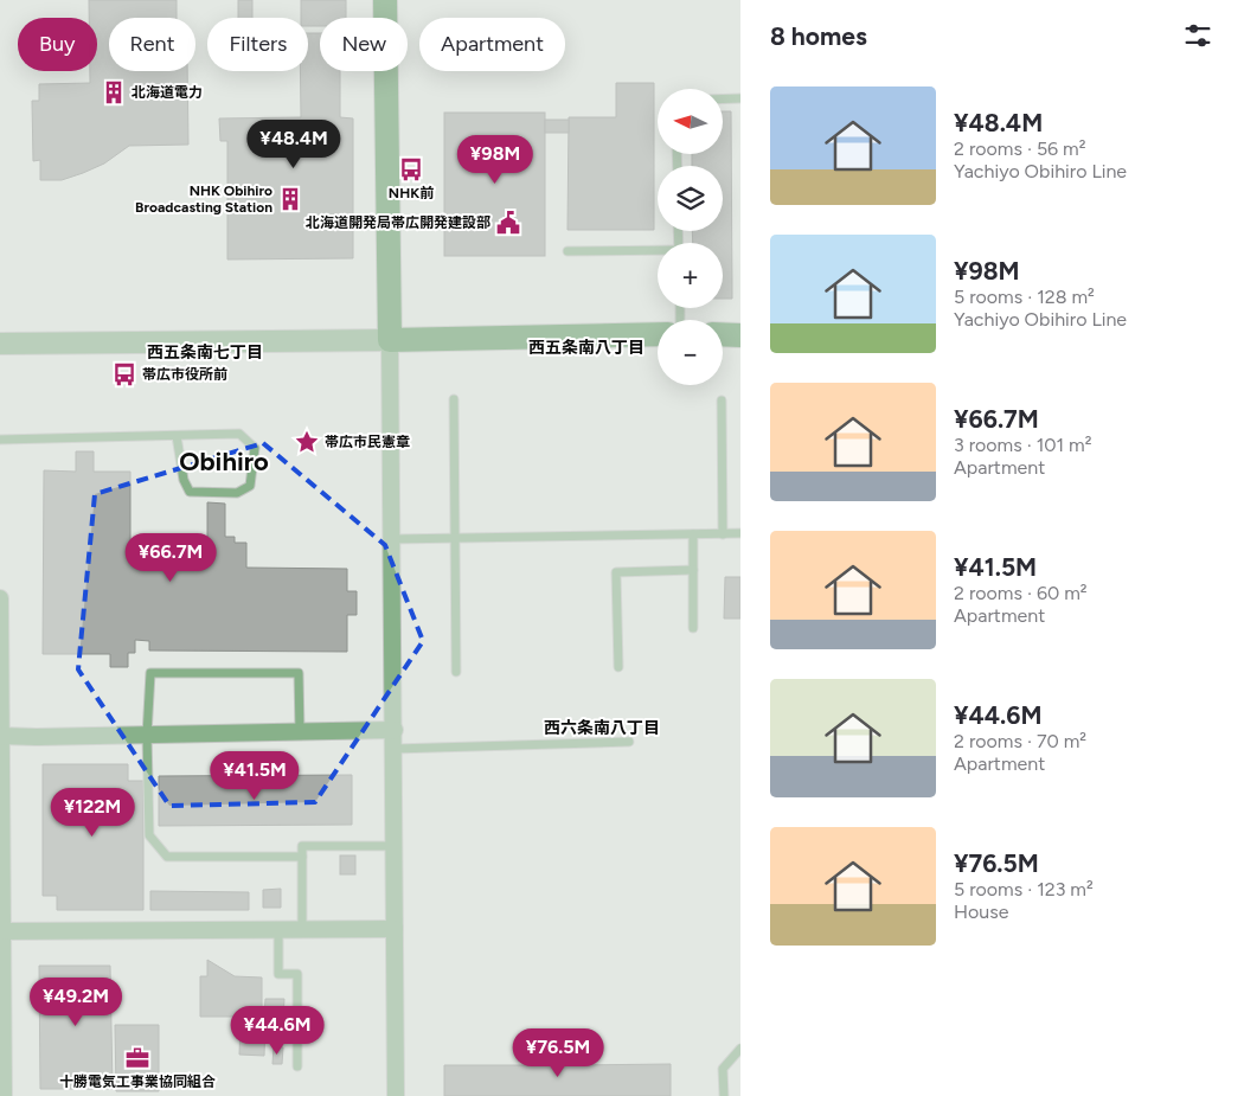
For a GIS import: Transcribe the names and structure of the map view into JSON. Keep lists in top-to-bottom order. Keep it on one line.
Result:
{"districts":["西五条南八丁目","西五条南七丁目","Obihiro","西六条南八丁目"],"places":{"building":["北海道電力","NHK Obihiro Broadcasting Station"],"bus stop":["NHK前","帯広市役所前"],"public building":["北海道開発局帯広開発建設部"],"place":["帯広市民憲章"],"office":["十勝電気工事業協同組合"]},"north":"left","page":{"heading":"8 homes","chip":["Buy","Rent","Filters","New","Apartment"],"list":[{"name":"¥48.4M","note":"2 rooms · 56 m² · Yachiyo Obihiro Line"},{"name":"¥98M","note":"5 rooms · 128 m² · Yachiyo Obihiro Line"},{"name":"¥66.7M","note":"3 rooms · 101 m² · Apartment"},{"name":"¥41.5M","note":"2 rooms · 60 m² · Apartment"},{"name":"¥44.6M","note":"2 rooms · 70 m² · Apartment"},{"name":"¥76.5M","note":"5 rooms · 123 m² · House"}],"map_buttons":["+","−"],"price":["¥48.4M","¥98M","¥66.7M","¥41.5M","¥122M","¥49.2M","¥44.6M","¥76.5M"]}}
